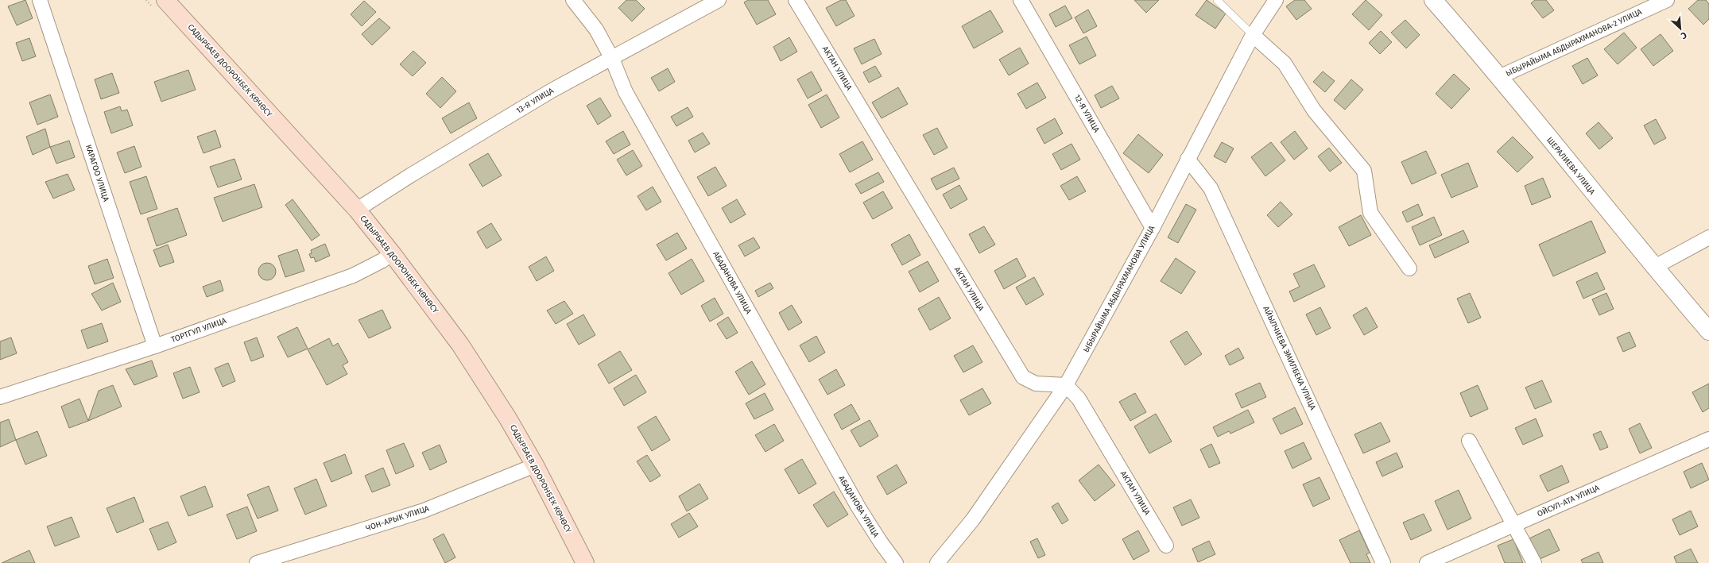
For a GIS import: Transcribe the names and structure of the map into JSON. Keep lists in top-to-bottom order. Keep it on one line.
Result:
{"streets":{"main road":["САДЫРБАЕВ ДООРОНБЕК КӨЧӨСҮ"],"street":["ЫБЫРАЙЫМА АБДЫРАХМАНОВА-2 УЛИЦА","АКТАН УЛИЦА","13-Я УЛИЦА","12-Я УЛИЦА","ШЕРАЛИЕВА УЛИЦА","КАРАГОО УЛИЦА","АБАДАНОВА УЛИЦА","ЫБЫРАЙЫМА АБДЫРАХМАНОВА УЛИЦА","ТОРТГУЛ УЛИЦА","АЙЫЛЧИЕВА ЭМИЛБЕКА УЛИЦА","ОЙСУЛ-АТА УЛИЦА","ЧОН-АРЫК УЛИЦА"]},"crossings":[["ЫБЫРАЙЫМА АБДЫРАХМАНОВА-2 УЛИЦА","ШЕРАЛИЕВА УЛИЦА"],["АКТАН УЛИЦА","ЫБЫРАЙЫМА АБДЫРАХМАНОВА УЛИЦА"],["САДЫРБАЕВ ДООРОНБЕК КӨЧӨСҮ","13-Я УЛИЦА"],["САДЫРБАЕВ ДООРОНБЕК КӨЧӨСҮ","ТОРТГУЛ УЛИЦА"],["САДЫРБАЕВ ДООРОНБЕК КӨЧӨСҮ","ЧОН-АРЫК УЛИЦА"],["13-Я УЛИЦА","АБАДАНОВА УЛИЦА"],["12-Я УЛИЦА","ЫБЫРАЙЫМА АБДЫРАХМАНОВА УЛИЦА"],["КАРАГОО УЛИЦА","ТОРТГУЛ УЛИЦА"],["ЫБЫРАЙЫМА АБДЫРАХМАНОВА УЛИЦА","АЙЫЛЧИЕВА ЭМИЛБЕКА УЛИЦА"]],"north":"bottom right"}
